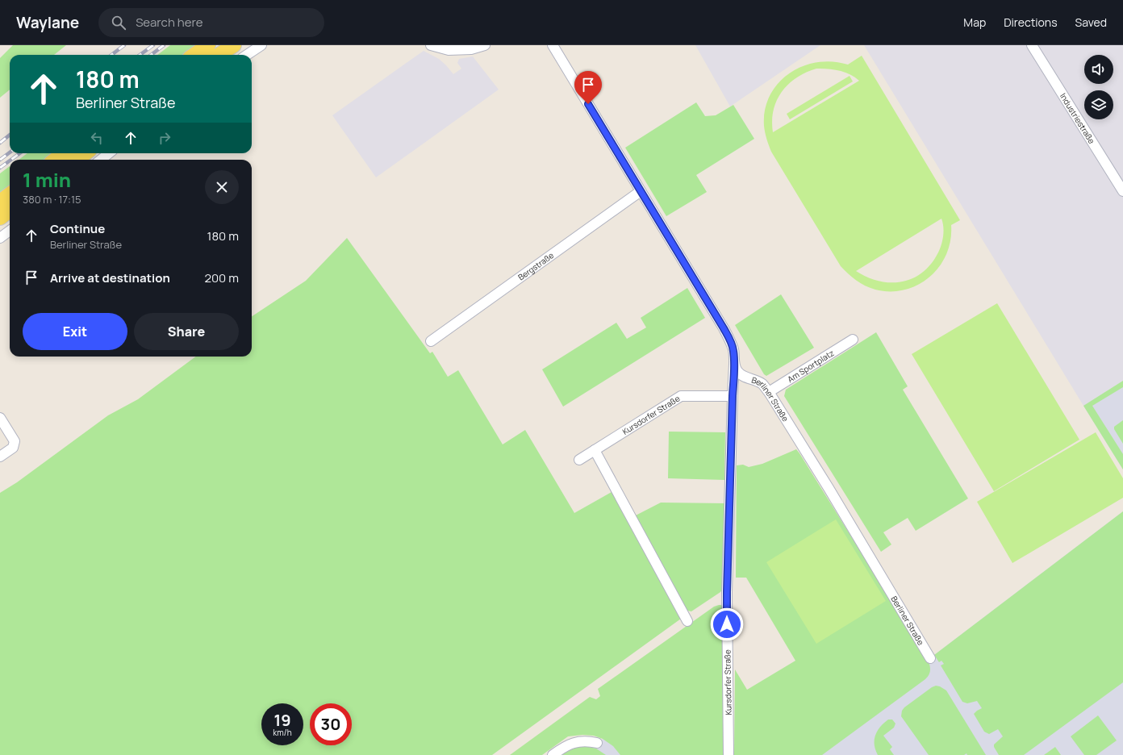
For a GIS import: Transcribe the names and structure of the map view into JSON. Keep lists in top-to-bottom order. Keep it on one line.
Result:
{"streets":{"street":["Industriestraße","Bergstraße","Am Sportplatz","Berliner Straße","Kursdorfer Straße"]},"crossings":[["Am Sportplatz","Berliner Straße"],["Berliner Straße","Kursdorfer Straße"]],"page":{"header":"Waylane","search":"Search here","nav":["Map","Directions","Saved"],"turn":["180 m","Berliner Straße"],"heading":["1 min","380 m · 17:15"],"list":[{"name":"Continue","note":"Berliner Straße","value":"180 m"},{"name":"Arrive at destination","value":"200 m"}],"buttons":["Exit","Share"],"speed":"19 km/h","limit":"30"}}
